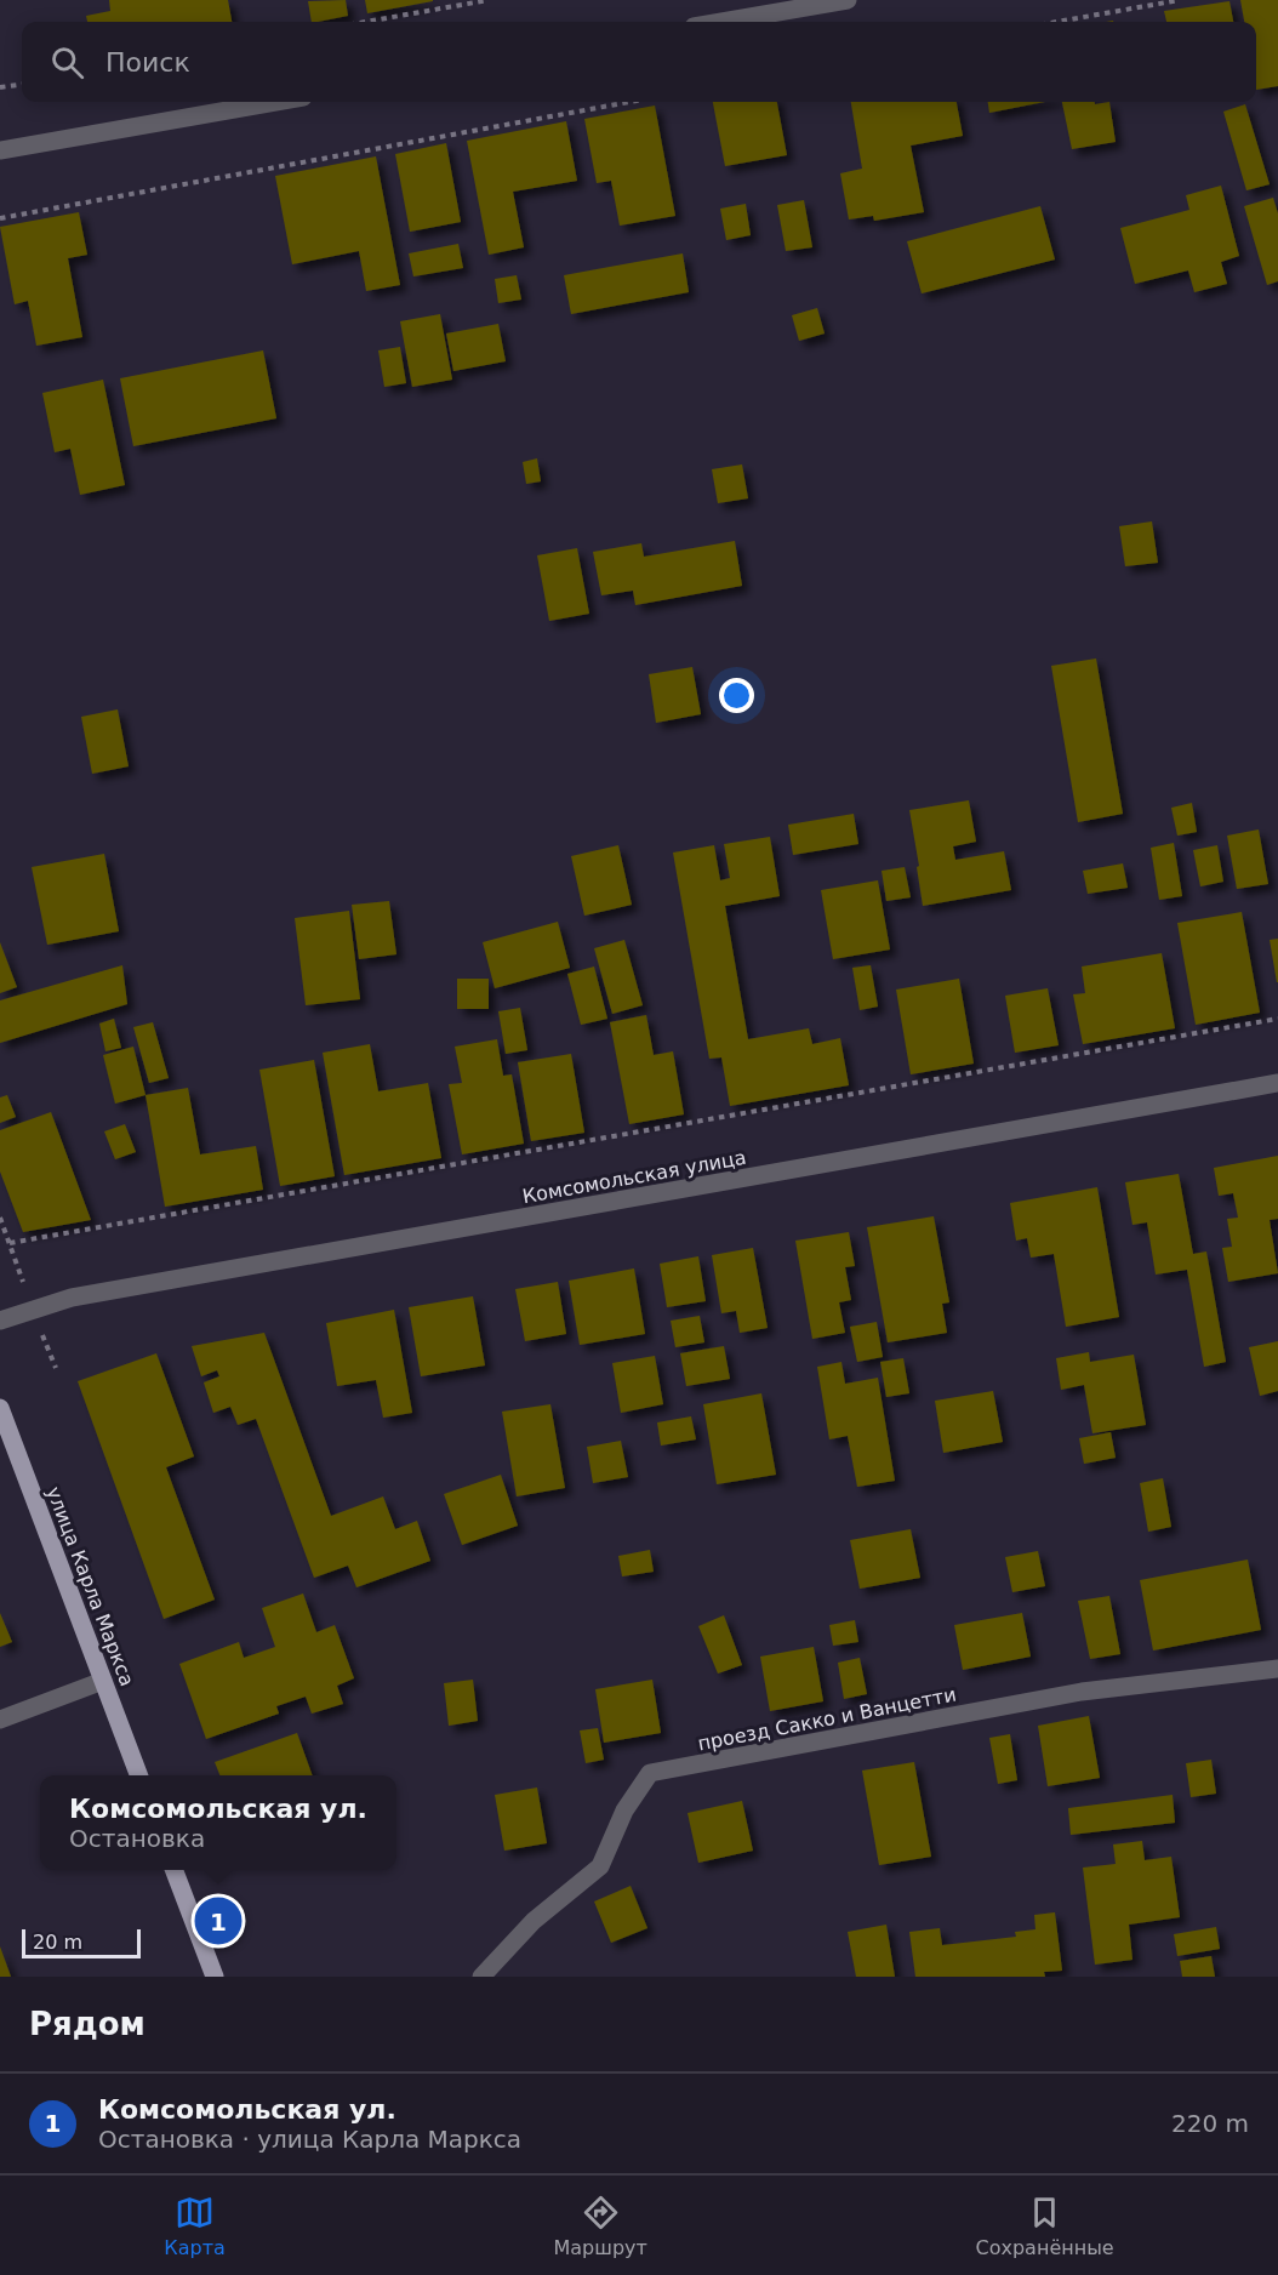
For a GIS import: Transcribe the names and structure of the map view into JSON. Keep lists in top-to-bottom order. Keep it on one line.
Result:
{"streets":{"main road":["улица Карла Маркса"],"street":["Комсомольская улица","проезд Сакко и Ванцетти"]},"scale_bar":"20 m","page":{"search":"Поиск","popup":["Комсомольская ул.","Остановка"],"pins":"1","scale":"20 m","heading":"Рядом","list":[{"mark":"1","name":"Комсомольская ул.","note":"Остановка · улица Карла Маркса","value":"220 m"}],"nav":["Карта","Маршрут","Сохранённые"]}}
